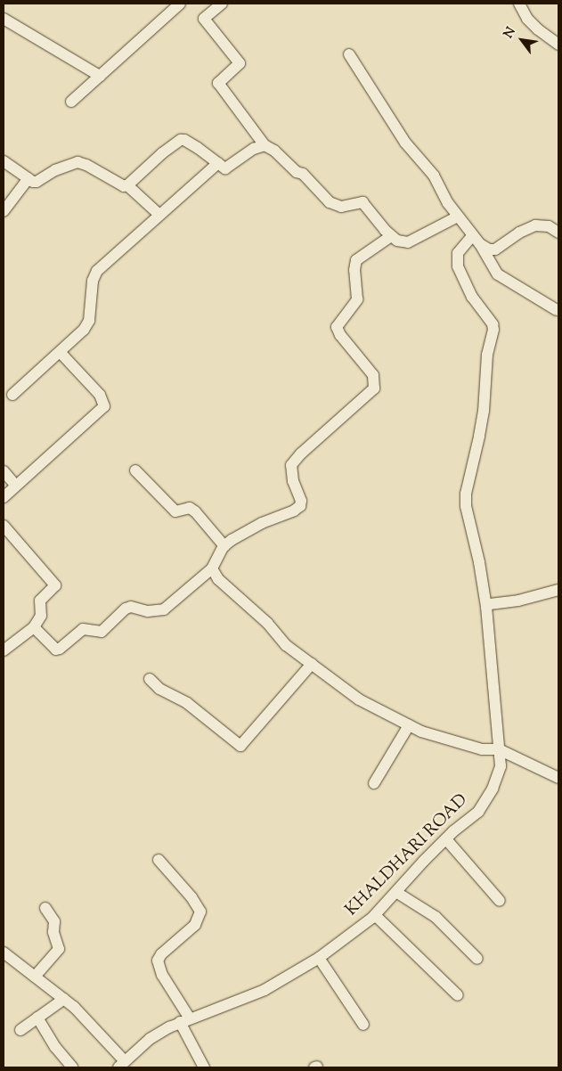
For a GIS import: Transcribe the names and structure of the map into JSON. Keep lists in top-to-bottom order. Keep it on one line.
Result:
{"streets":{"street":["KHALDHARI ROAD"]},"north":"top left"}
